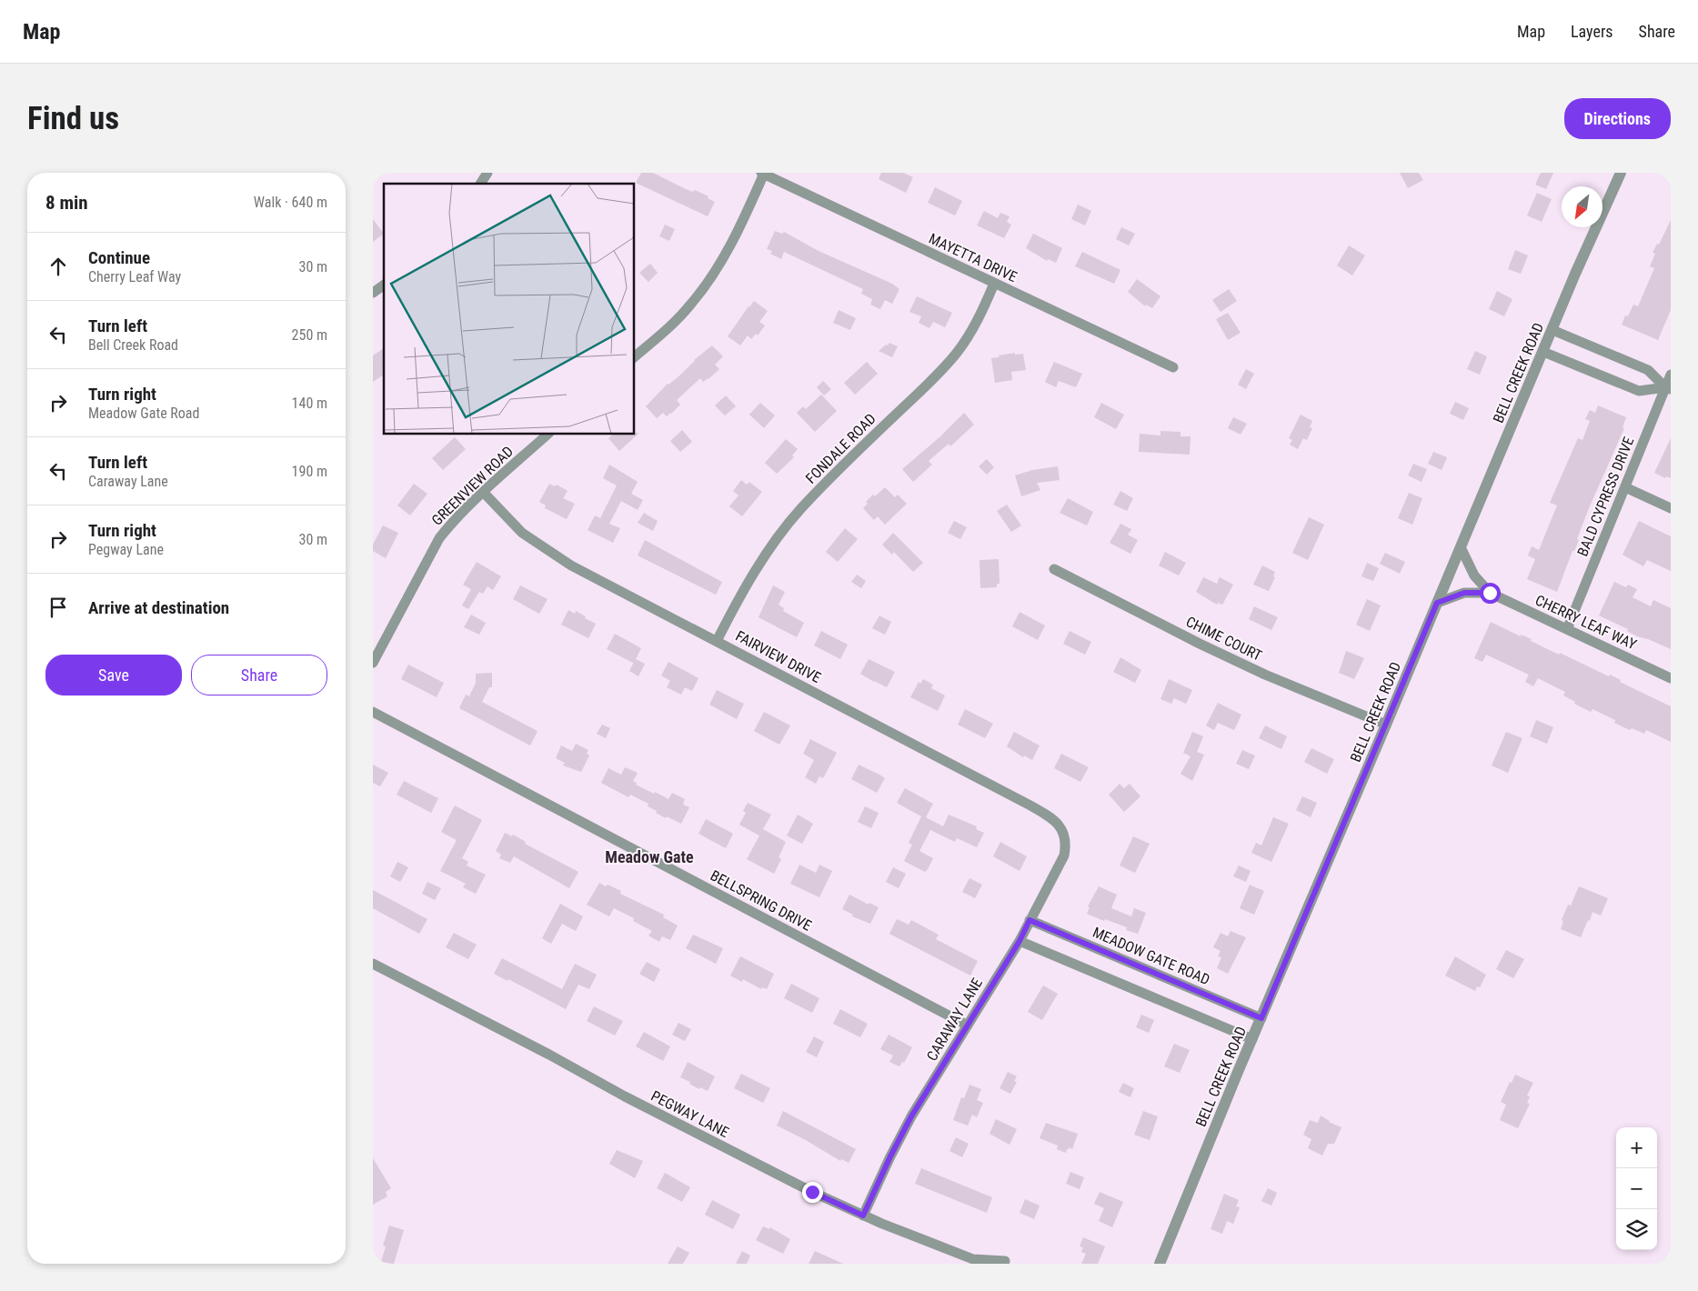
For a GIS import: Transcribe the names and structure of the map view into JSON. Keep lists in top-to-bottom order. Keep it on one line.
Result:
{"streets":{"street":["MAYETTA DRIVE","BELL CREEK ROAD","FONDALE ROAD","GREENVIEW ROAD","BALD CYPRESS DRIVE","CHERRY LEAF WAY","CHIME COURT","FAIRVIEW DRIVE","BELLSPRING DRIVE","MEADOW GATE ROAD","CARAWAY LANE","PEGWAY LANE"]},"crossings":[["MAYETTA DRIVE","FONDALE ROAD"],["BELL CREEK ROAD","CHERRY LEAF WAY"],["BELL CREEK ROAD","CHIME COURT"],["BELL CREEK ROAD","MEADOW GATE ROAD"],["FONDALE ROAD","FAIRVIEW DRIVE"],["GREENVIEW ROAD","FAIRVIEW DRIVE"],["BALD CYPRESS DRIVE","CHERRY LEAF WAY"],["FAIRVIEW DRIVE","CARAWAY LANE"],["BELLSPRING DRIVE","CARAWAY LANE"],["MEADOW GATE ROAD","CARAWAY LANE"],["CARAWAY LANE","PEGWAY LANE"]],"districts":["Meadow Gate"],"north":"bottom left","page":{"header":"Map","nav":["Map","Layers","Share"],"buttons":["Directions",["Save","Share"]],"title":"Find us","heading":["8 min","Walk · 640 m"],"list":[["Continue","Cherry Leaf Way","30 m"],["Turn left","Bell Creek Road","250 m"],["Turn right","Meadow Gate Road","140 m"],["Turn left","Caraway Lane","190 m"],["Turn right","Pegway Lane","30 m"],"Arrive at destination"],"map_buttons":["+","−"]}}
